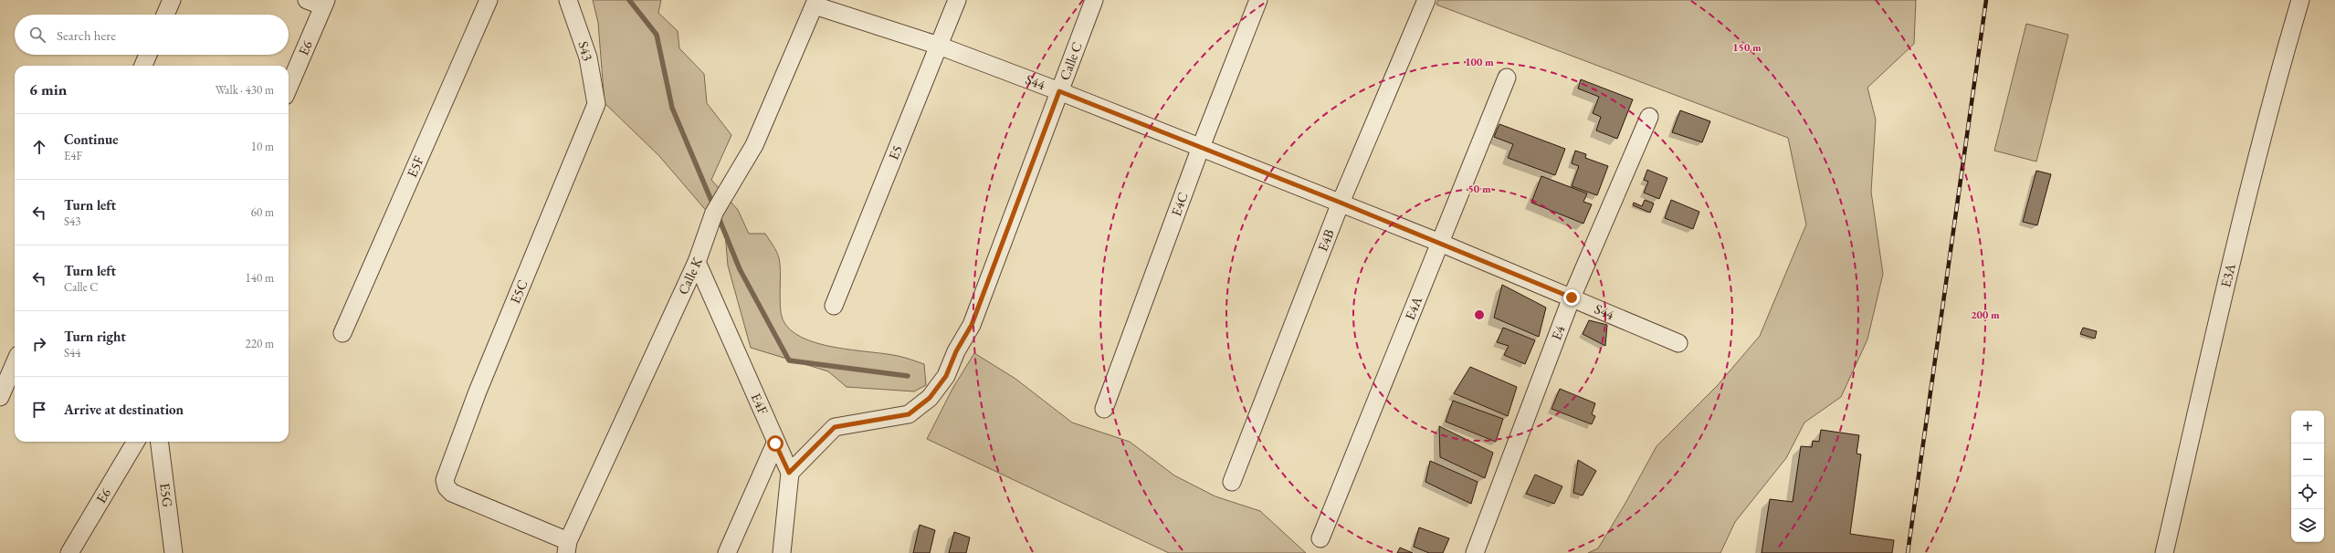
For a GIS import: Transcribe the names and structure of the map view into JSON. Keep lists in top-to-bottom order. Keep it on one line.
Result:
{"streets":{"street":["E6","S43","Calle C","S44","E5","E5F","E4C","E4B","Calle K","E3A","E5C","E4A","E4","E4F","E5G"]},"crossings":[["S43","E5C"],["Calle C","S44"],["Calle C","E4F"],["S44","E5"],["S44","E4C"],["S44","E4B"],["S44","Calle K"],["S44","E4A"],["S44","E4"],["Calle K","E5C"],["Calle K","E4F"]],"page":{"search":"Search here","heading":["6 min","Walk · 430 m"],"list":[["Continue","E4F","10 m"],["Turn left","S43","60 m"],["Turn left","Calle C","140 m"],["Turn right","S44","220 m"],"Arrive at destination"],"map_buttons":["+","−"]},"rings":["150 m","100 m","50 m","200 m"]}
